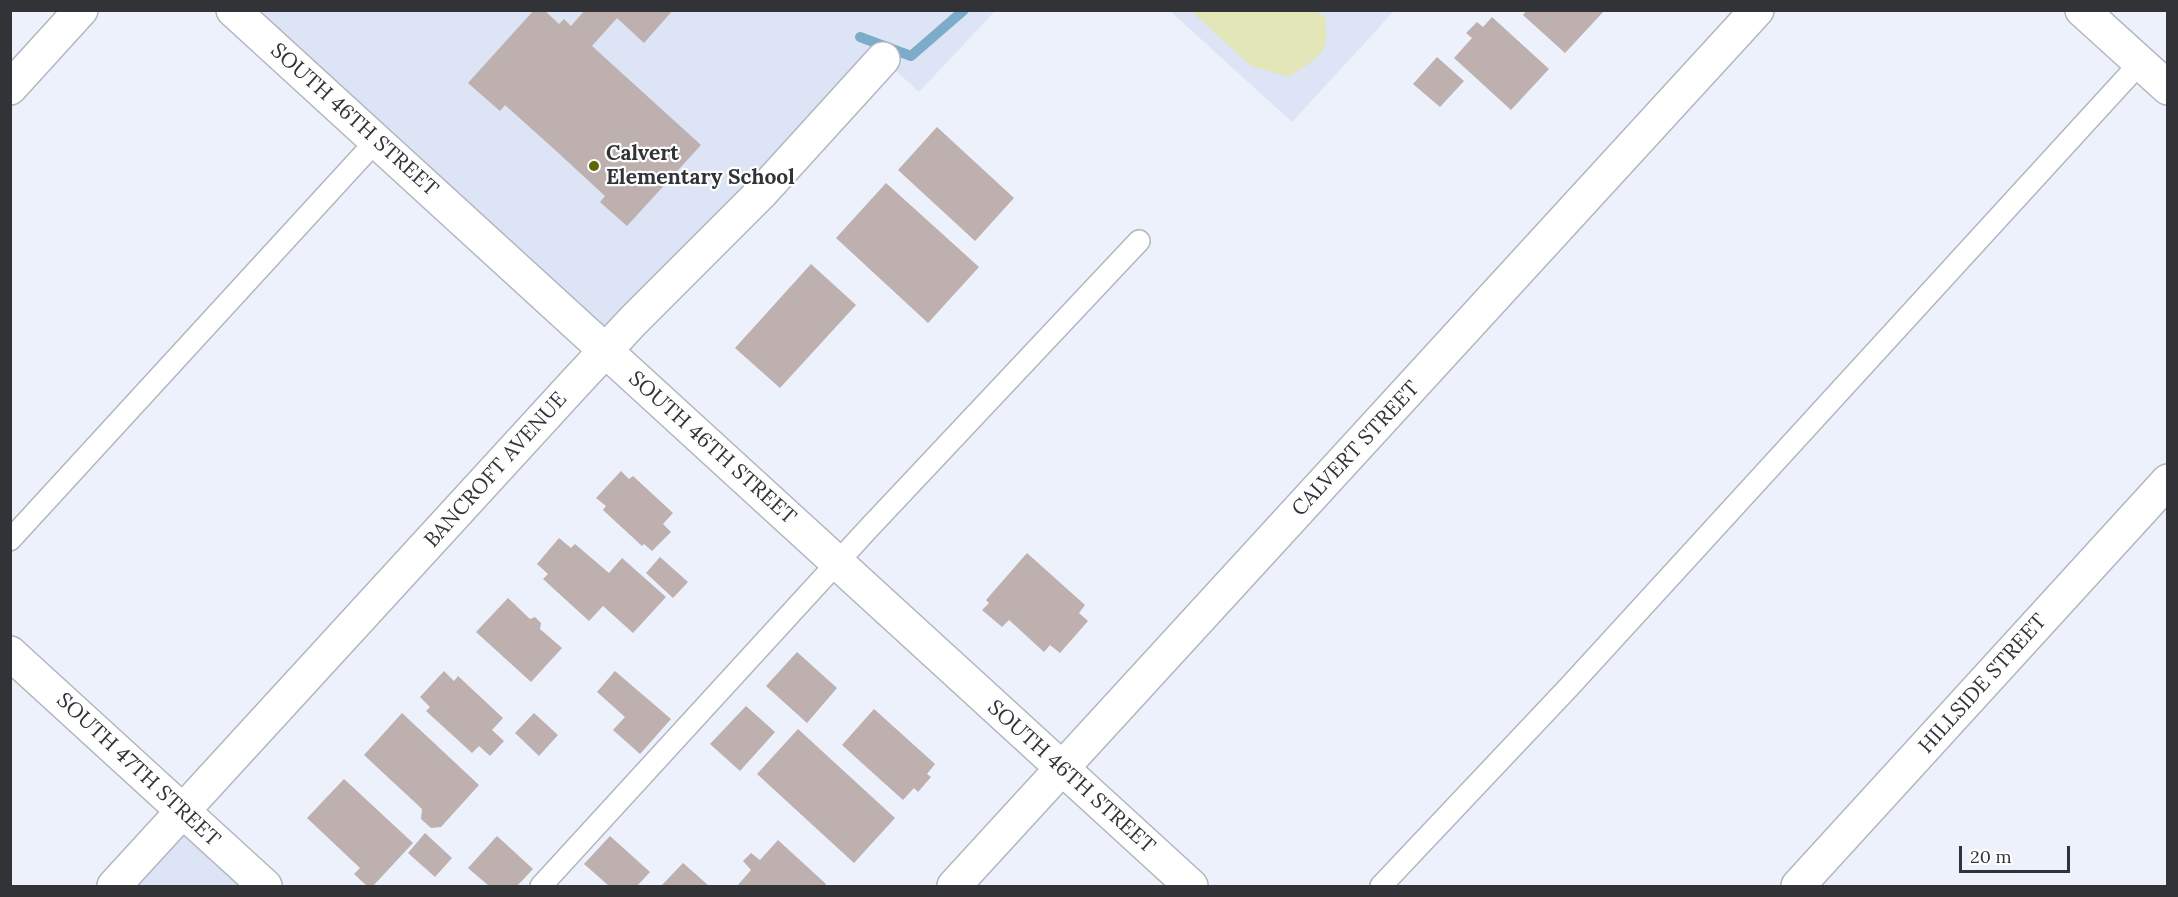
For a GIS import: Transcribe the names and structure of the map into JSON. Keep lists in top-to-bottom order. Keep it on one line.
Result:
{"streets":{"street":["SOUTH 46TH STREET","CALVERT STREET","BANCROFT AVENUE","HILLSIDE STREET","SOUTH 47TH STREET"]},"crossings":[["SOUTH 46TH STREET","CALVERT STREET"],["SOUTH 46TH STREET","BANCROFT AVENUE"],["BANCROFT AVENUE","SOUTH 47TH STREET"]],"places":["Calvert Elementary School"],"scale_bar":"20 m"}
